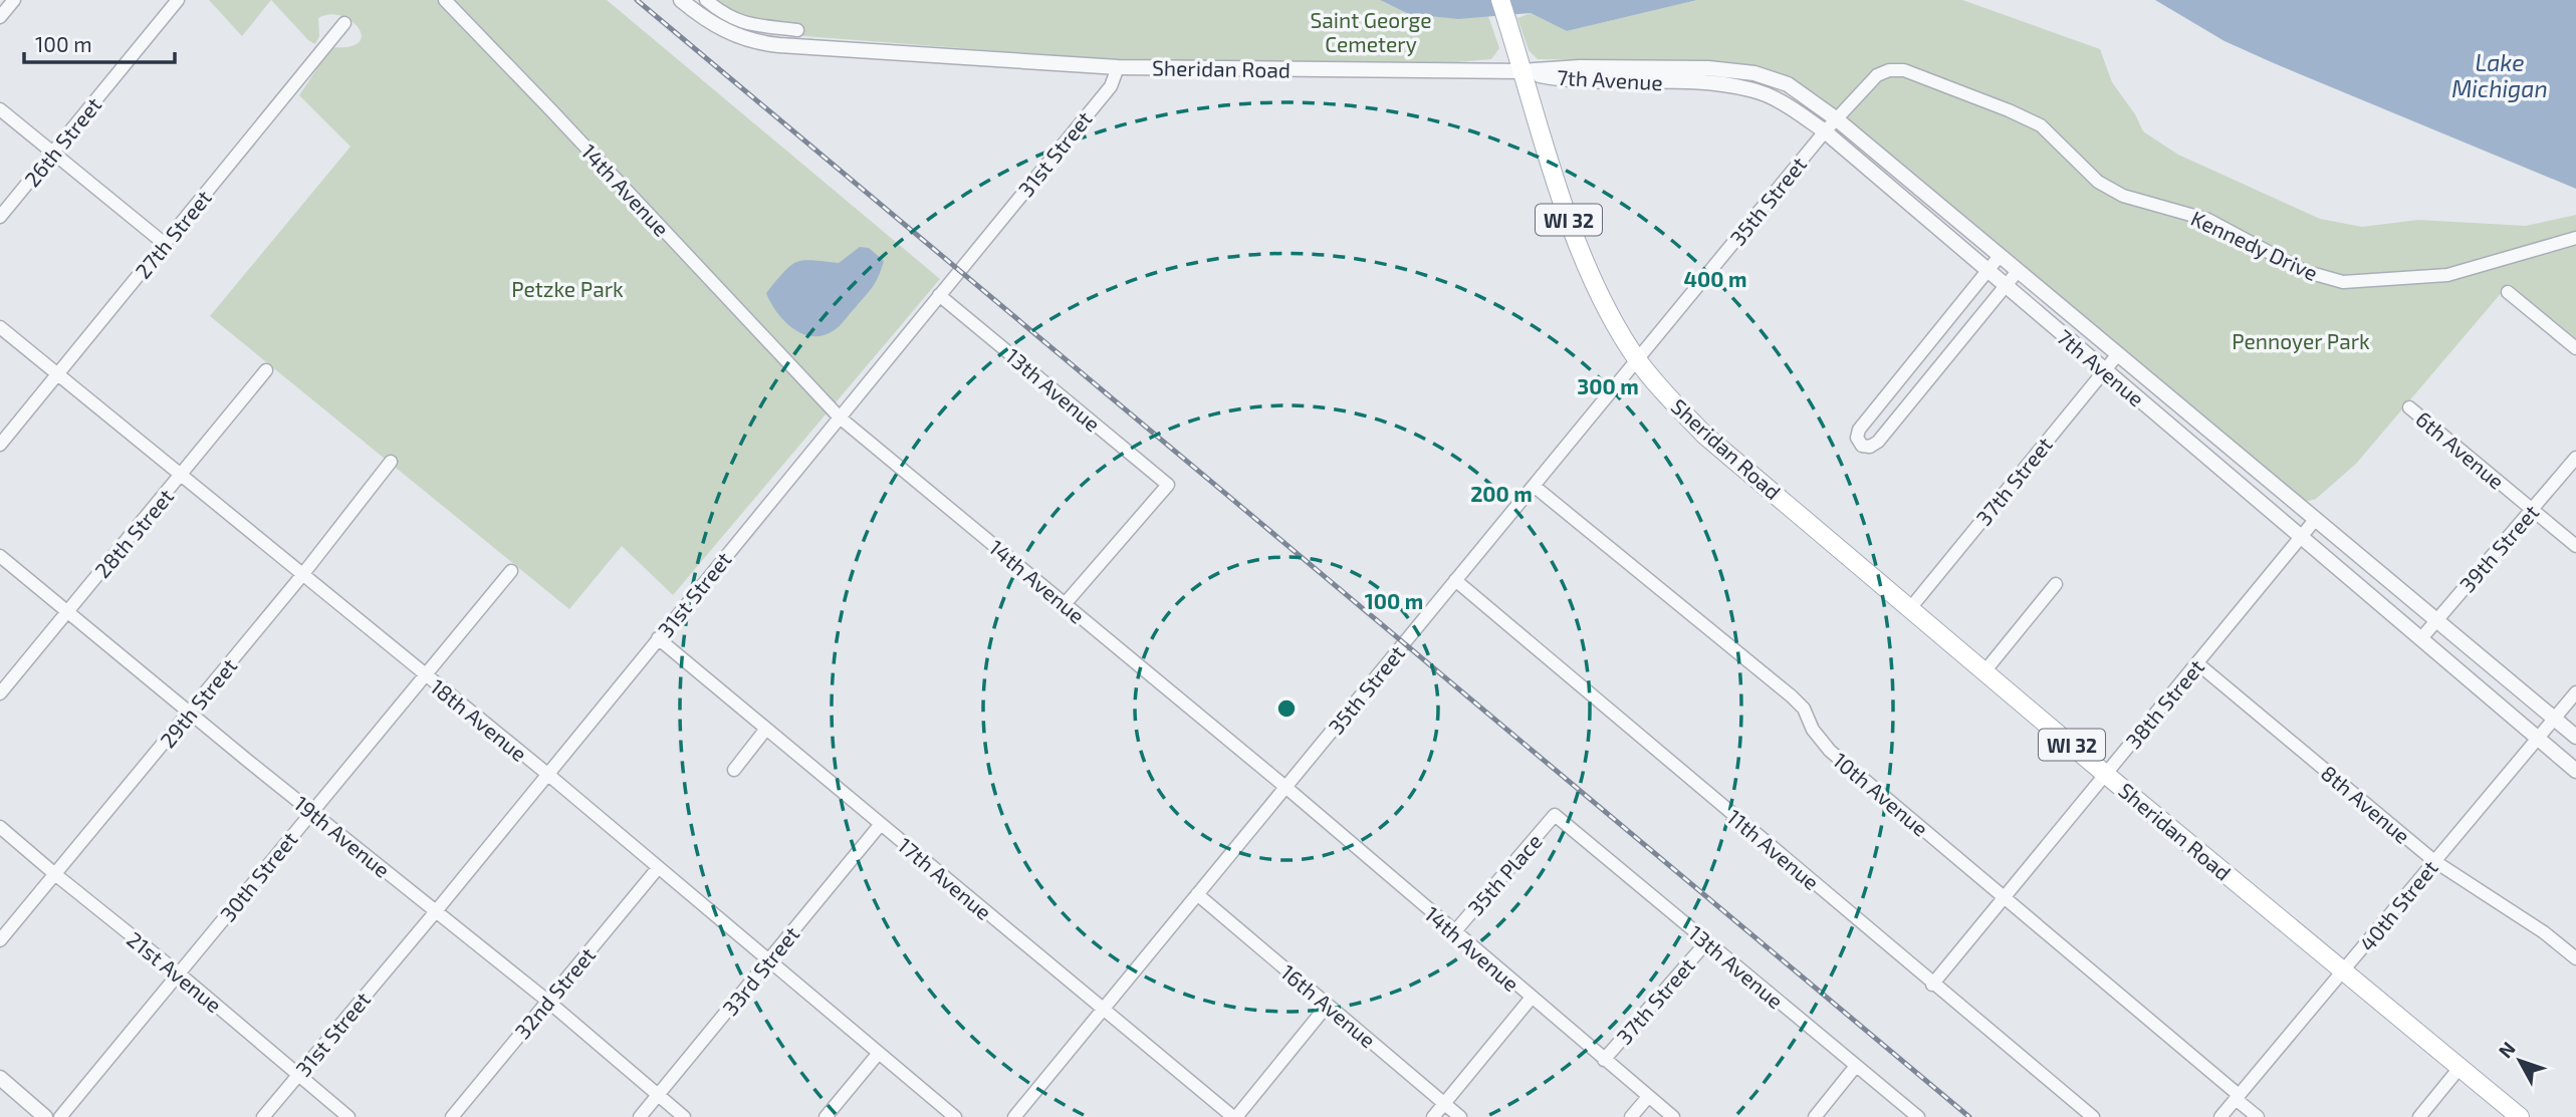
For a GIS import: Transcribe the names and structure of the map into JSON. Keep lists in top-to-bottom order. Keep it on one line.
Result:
{"streets":{"main road":["Sheridan Road","WI 32"],"street":["7th Avenue","26th Street","31st Street","14th Avenue","35th Street","27th Street","Kennedy Drive","13th Avenue","6th Avenue","37th Street","28th Street","39th Street","29th Street","38th Street","18th Avenue","10th Avenue","8th Avenue","19th Avenue","11th Avenue","35th Place","30th Street","17th Avenue","40th Street","33rd Street","21st Avenue","32nd Street","16th Avenue"]},"crossings":[["Sheridan Road","7th Avenue"],["Sheridan Road","31st Street"],["Sheridan Road","35th Street"],["Sheridan Road","WI 32"],["Sheridan Road","37th Street"],["Sheridan Road","38th Street"],["Sheridan Road","40th Street"],["7th Avenue","35th Street"],["7th Avenue","WI 32"],["7th Avenue","Kennedy Drive"],["7th Avenue","37th Street"],["7th Avenue","39th Street"],["7th Avenue","38th Street"],["7th Avenue","40th Street"],["31st Street","14th Avenue"],["31st Street","13th Avenue"],["31st Street","18th Avenue"],["31st Street","19th Avenue"],["31st Street","17th Avenue"],["31st Street","21st Avenue"],["14th Avenue","35th Street"],["14th Avenue","13th Avenue"],["14th Avenue","37th Street"],["14th Avenue","35th Place"],["35th Street","Kennedy Drive"],["35th Street","10th Avenue"],["35th Street","11th Avenue"],["35th Street","17th Avenue"],["35th Street","16th Avenue"],["27th Street","18th Avenue"],["13th Avenue","37th Street"],["13th Avenue","35th Place"],["6th Avenue","39th Street"],["28th Street","18th Avenue"],["28th Street","19th Avenue"],["29th Street","18th Avenue"],["29th Street","19th Avenue"],["29th Street","21st Avenue"],["38th Street","10th Avenue"],["38th Street","8th Avenue"],["38th Street","11th Avenue"],["18th Avenue","30th Street"],["18th Avenue","33rd Street"],["18th Avenue","32nd Street"],["10th Avenue","40th Street"],["8th Avenue","40th Street"],["19th Avenue","30th Street"],["19th Avenue","33rd Street"],["19th Avenue","32nd Street"],["30th Street","21st Avenue"],["17th Avenue","33rd Street"]],"water":["Lake Michigan"],"parks":["Saint George Cemetery","Petzke Park","Pennoyer Park"],"scale_bar":"100 m","north":"top left","rings":["400 m","300 m","200 m","100 m"]}
